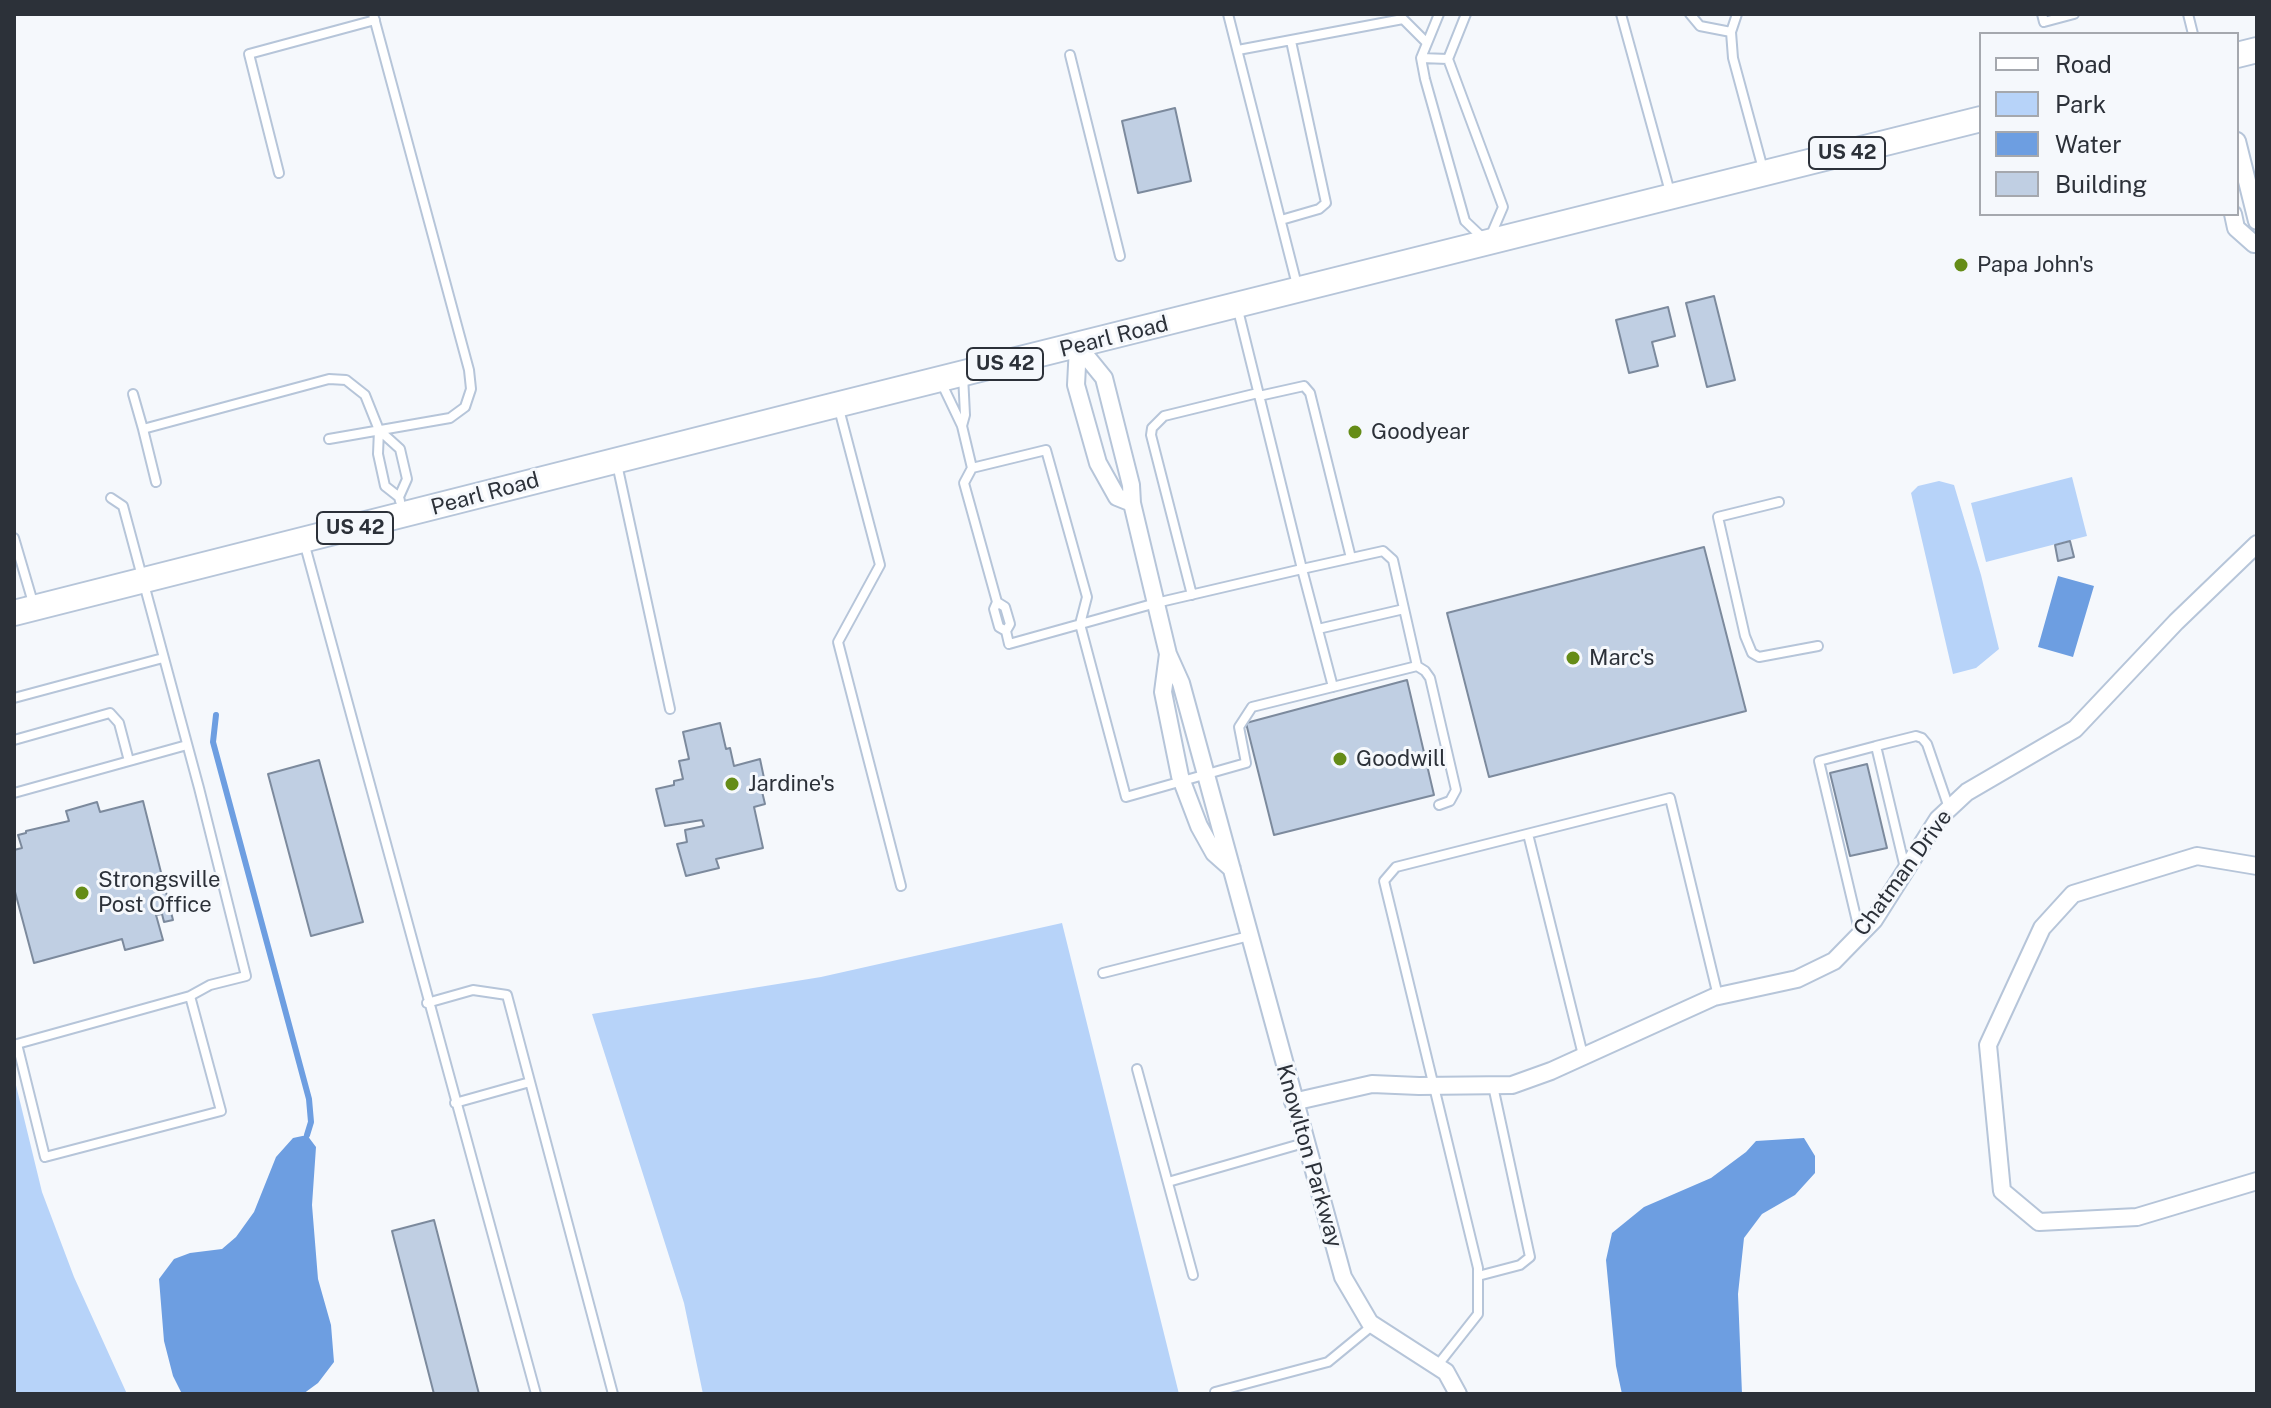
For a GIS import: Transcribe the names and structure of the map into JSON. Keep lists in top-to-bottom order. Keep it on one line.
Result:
{"streets":{"main road":["US 42","Pearl Road"],"street":["Chatman Drive","Knowlton Parkway"]},"crossings":[["Pearl Road","Knowlton Parkway"],["Chatman Drive","Knowlton Parkway"]],"places":["Papa John's","Goodyear","Marc's","Goodwill","Jardine's","Strongsville Post Office"],"legend":["Road","Park","Water","Building"]}
